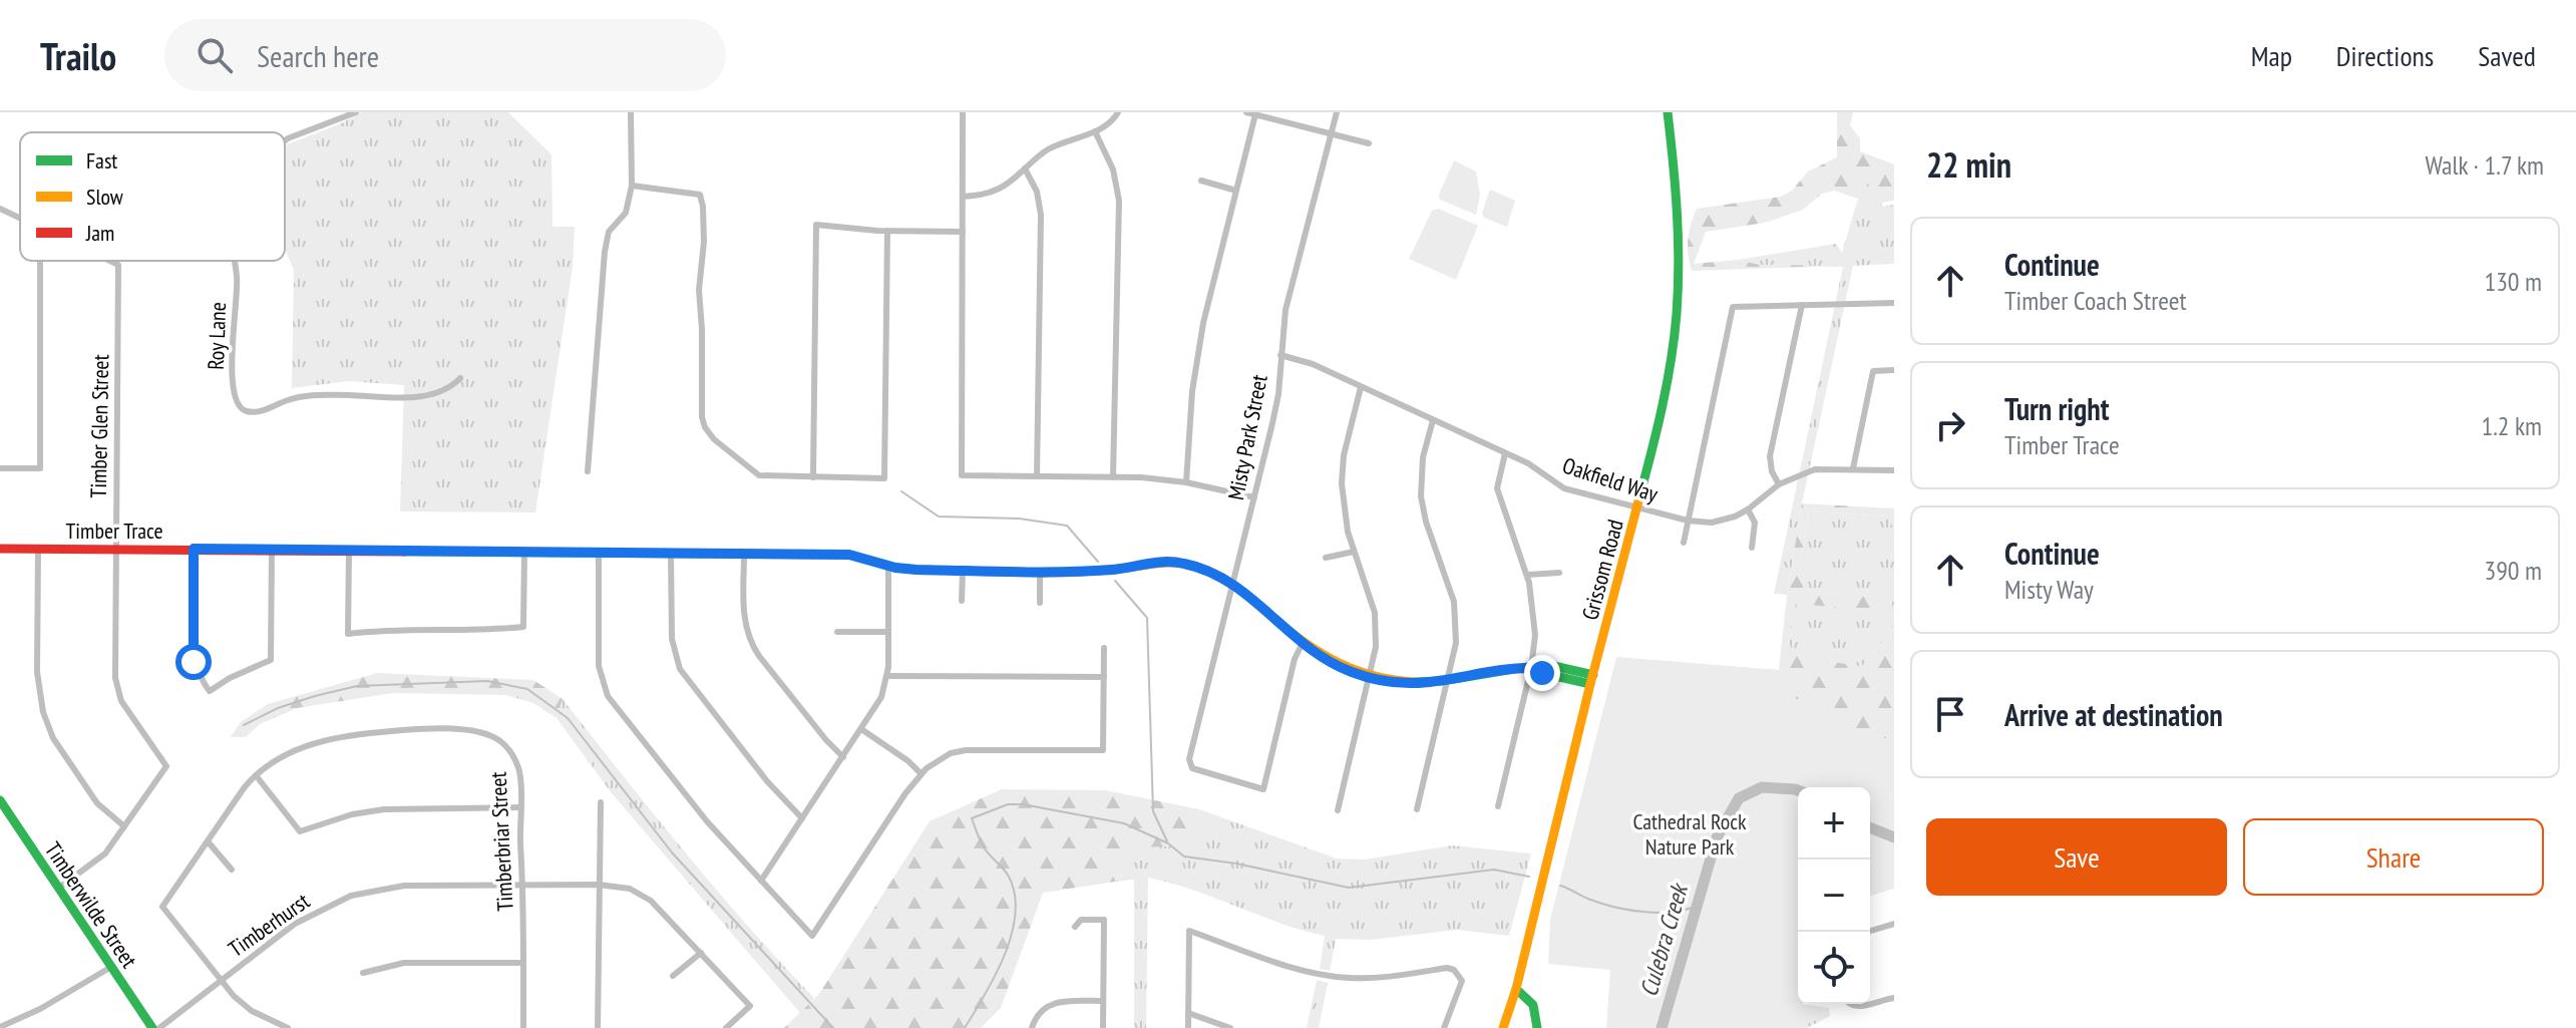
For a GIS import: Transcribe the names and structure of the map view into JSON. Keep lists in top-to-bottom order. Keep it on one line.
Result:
{"streets":{"street":["Roy Lane","Timber Glen Street","Misty Park Street","Oakfield Way","Timber Trace","Grissom Road","Timberbriar Street","Timberwilde Street","Timberhurst"]},"crossings":[["Timber Glen Street","Timber Trace"],["Misty Park Street","Oakfield Way"],["Misty Park Street","Timber Trace"],["Oakfield Way","Grissom Road"],["Timberbriar Street","Timberhurst"]],"water":["Culebra Creek"],"parks":["Cathedral Rock Nature Park"],"legend":["Fast","Slow","Jam"],"page":{"header":"Trailo","search":"Search here","nav":["Map","Directions","Saved"],"heading":["22 min","Walk · 1.7 km"],"list":[["Continue","Timber Coach Street","130 m"],["Turn right","Timber Trace","1.2 km"],["Continue","Misty Way","390 m"],"Arrive at destination"],"map_buttons":["+","−"],"buttons":["Save","Share"]}}
